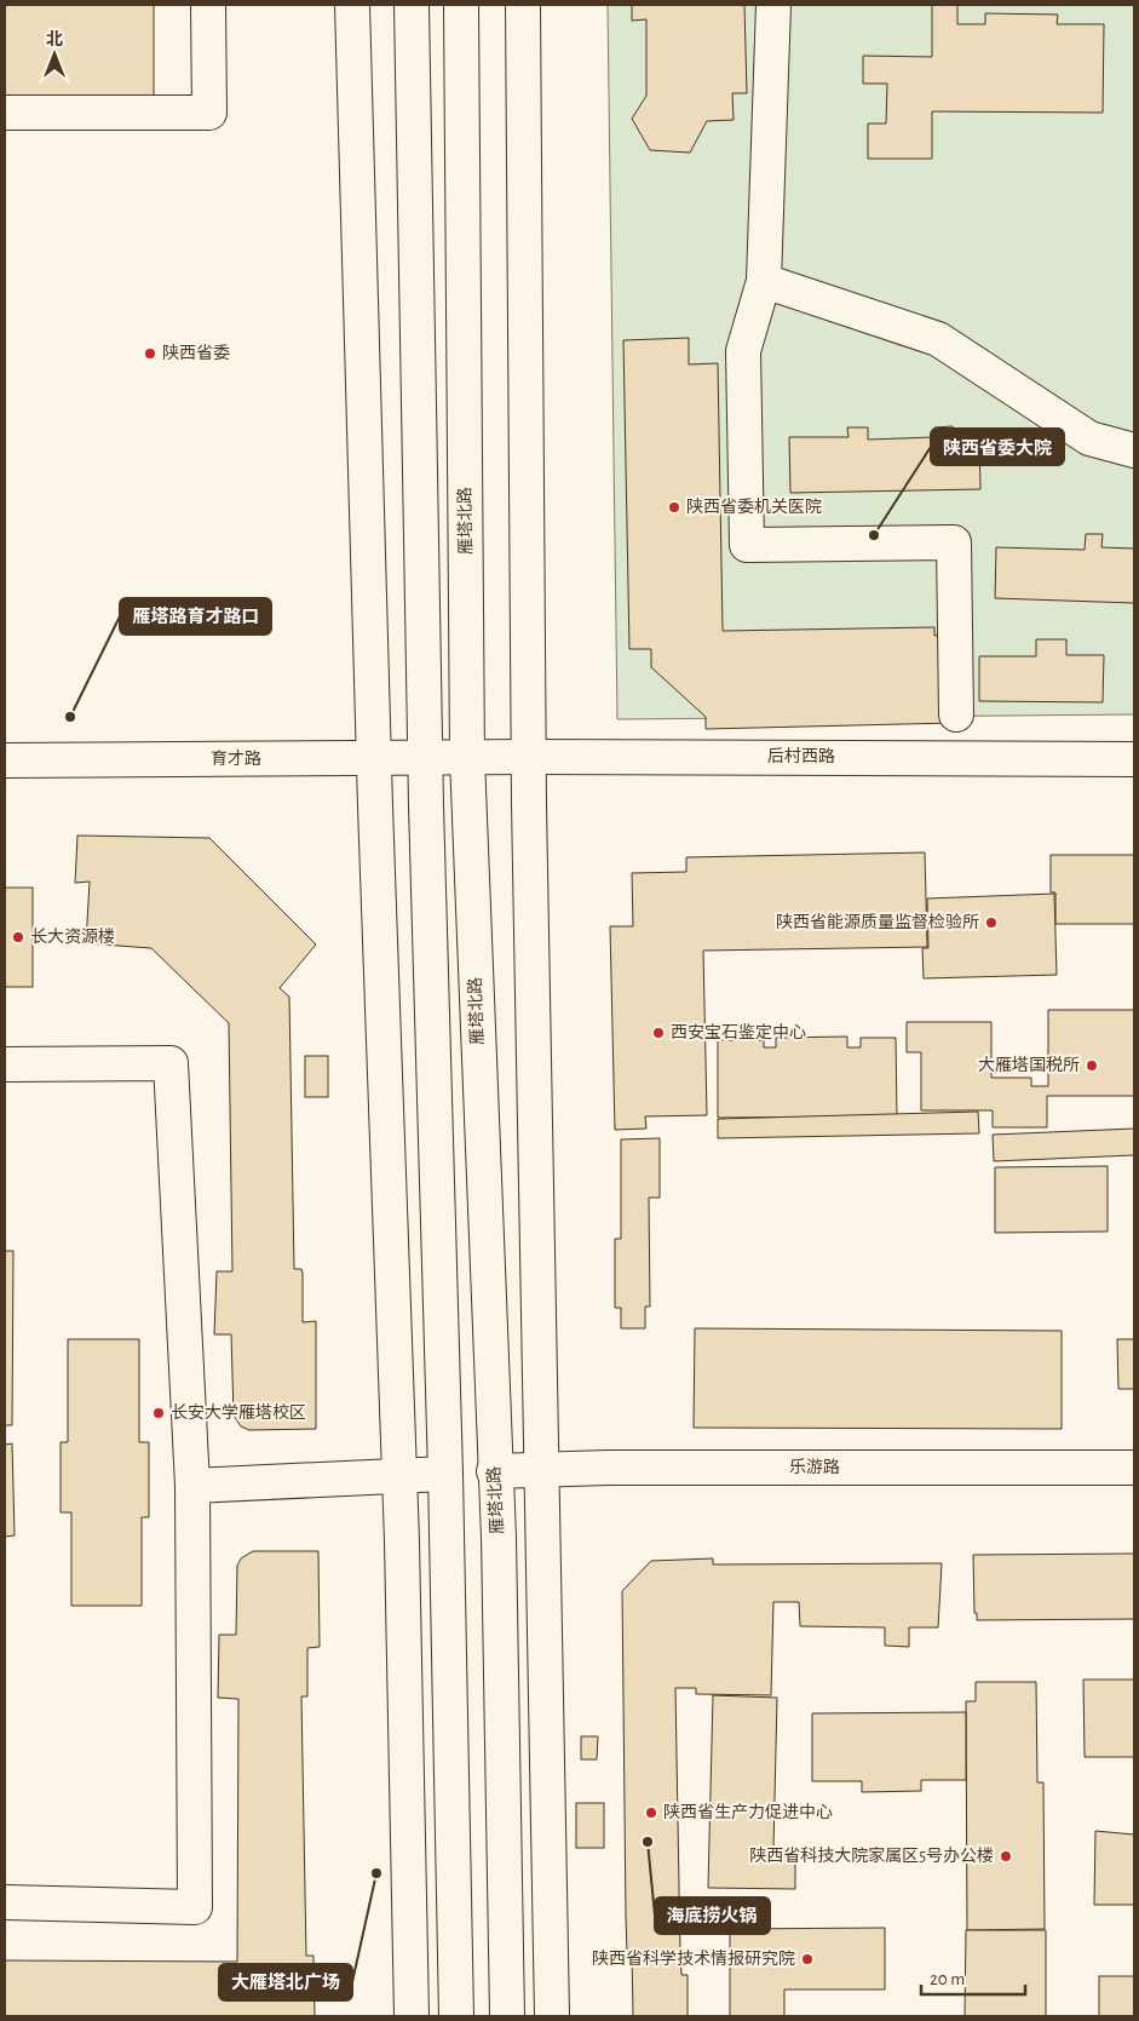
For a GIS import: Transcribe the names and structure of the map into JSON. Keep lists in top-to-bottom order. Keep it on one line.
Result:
{"streets":{"street":["雁塔北路","后村西路","育才路","乐游路"]},"crossings":[["雁塔北路","后村西路"],["雁塔北路","育才路"],["雁塔北路","乐游路"],["后村西路","育才路"]],"places":["陕西省委","陕西省委机关医院","陕西省委大院","雁塔路育才路口","陕西省能源质量监督检验所","长大资源楼","西安宝石鉴定中心","大雁塔国税所","长安大学雁塔校区","陕西省生产力促进中心","海底捞火锅","陕西省科技大院家属区5号办公楼","大雁塔北广场","陕西省科学技术情报研究院"],"scale_bar":"20 m","north":"top"}
